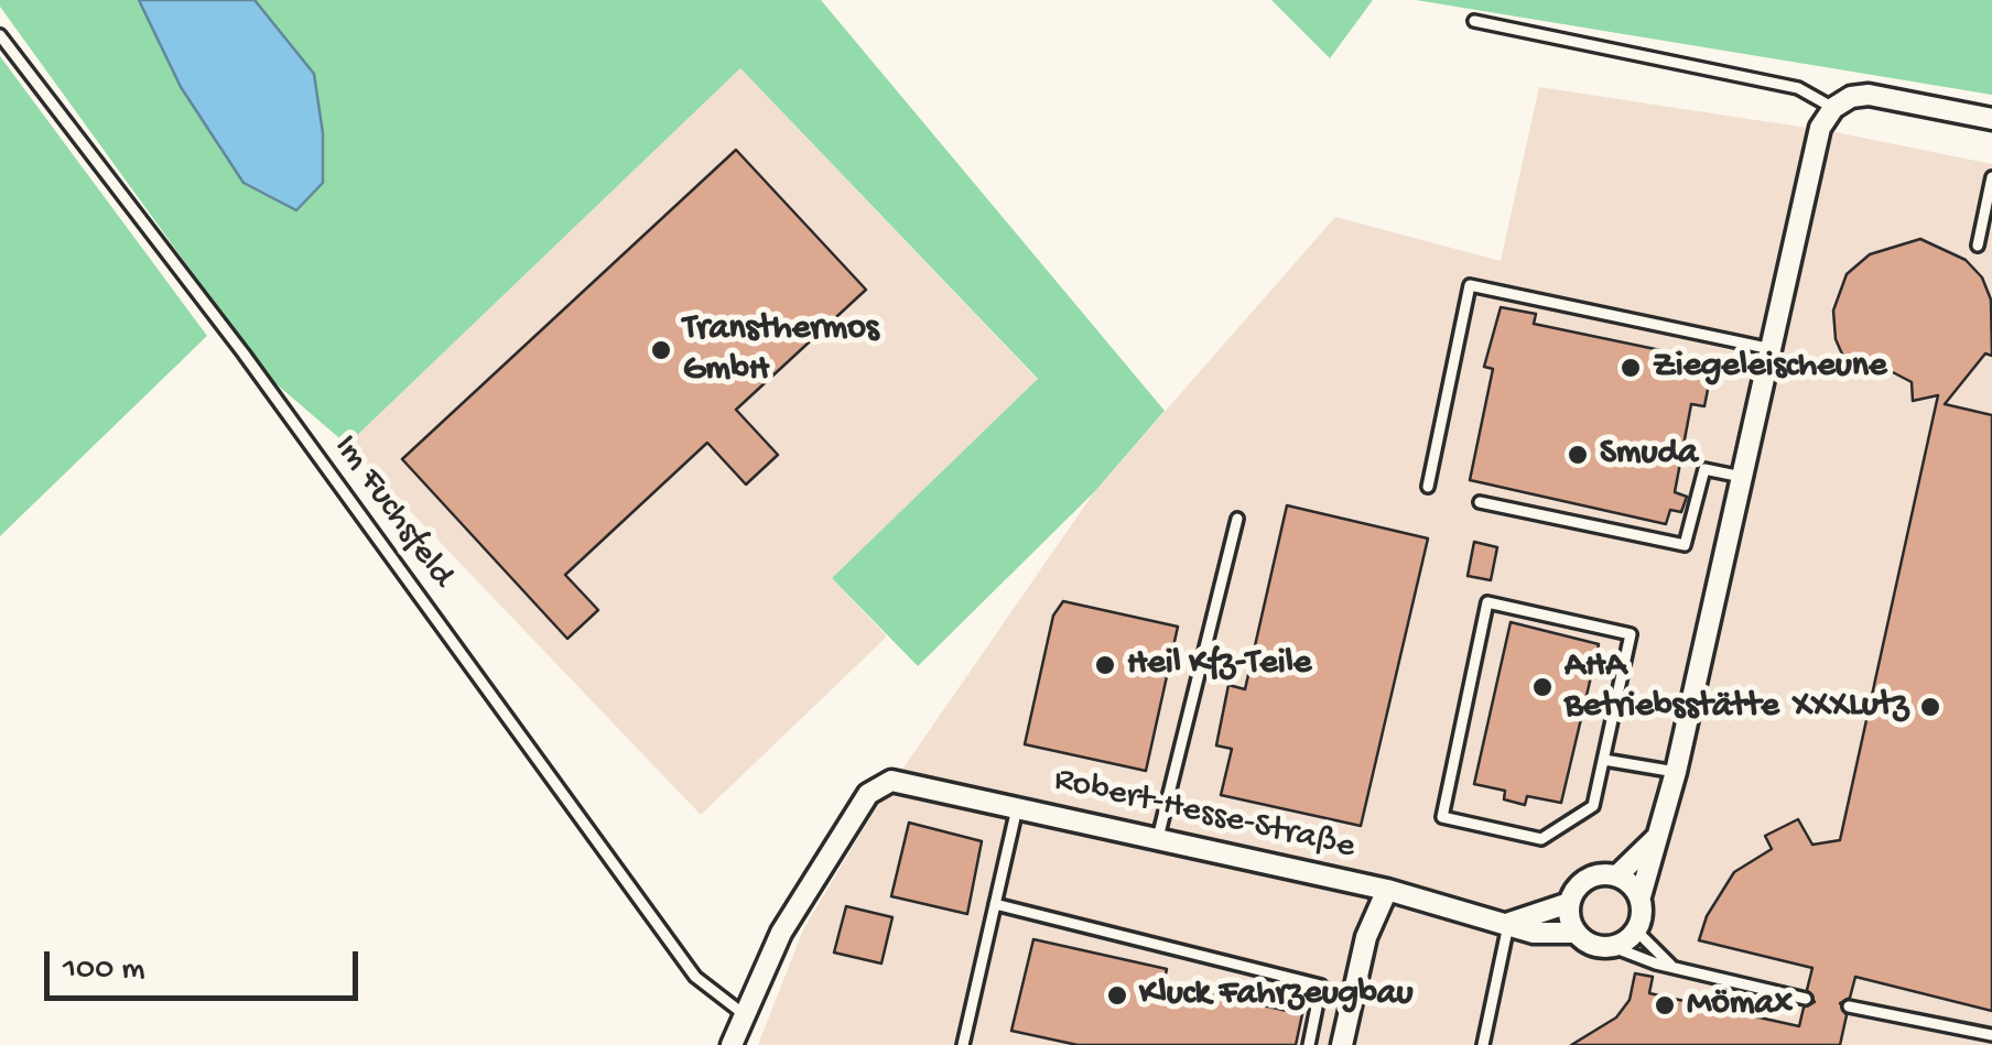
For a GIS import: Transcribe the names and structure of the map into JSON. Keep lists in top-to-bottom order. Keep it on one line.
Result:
{"streets":{"street":["Robert-Hesse-Straße"],"lane":["Im Fuchsfeld"]},"crossings":[["Im Fuchsfeld","Robert-Hesse-Straße"]],"places":["Transthermos GmbH","Ziegeleischeune","Smuda","Heil Kfz-Teile","AHA Betriebsstätte","XXXLutz","Kluck Fahrzeugbau","Mömax"],"scale_bar":"100 m"}
